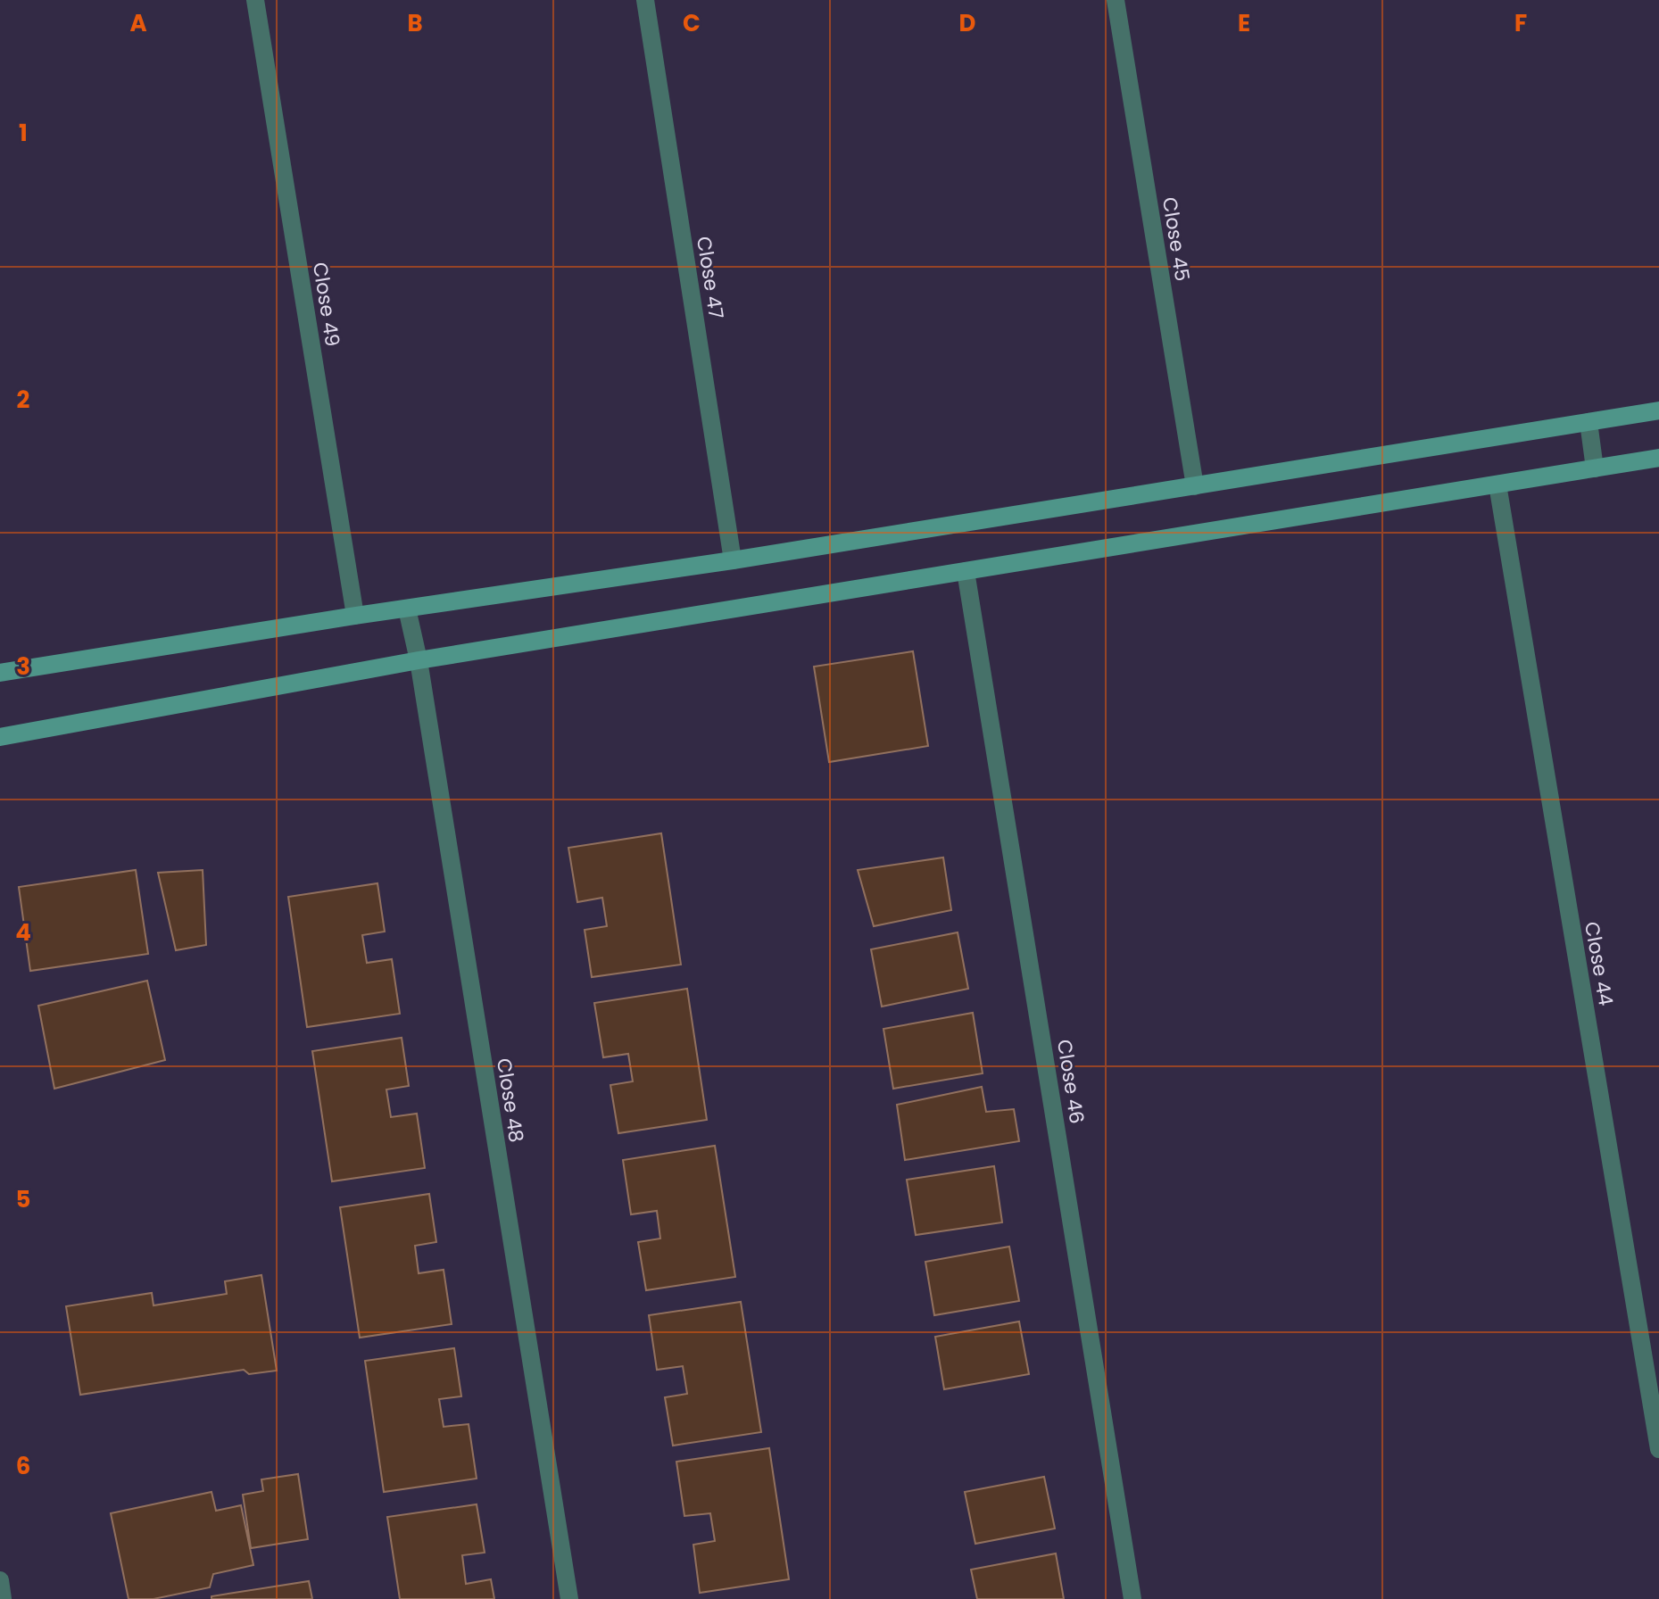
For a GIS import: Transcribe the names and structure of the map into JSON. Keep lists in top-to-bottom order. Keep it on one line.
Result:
{"streets":{"street":["Close 45","Close 47","Close 49","Close 44","Close 46","Close 48"]},"grid":{"columns":["A","B","C","D","E","F"],"rows":["1","2","3","4","5","6"]}}
